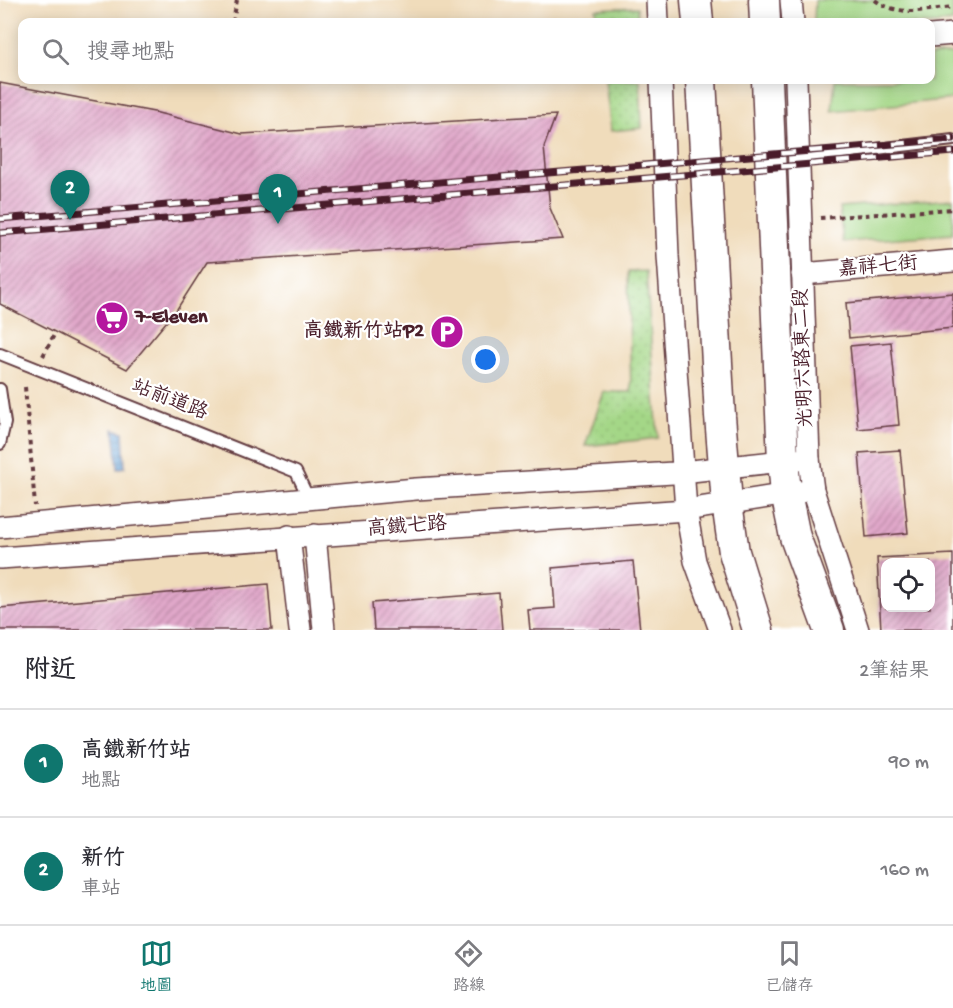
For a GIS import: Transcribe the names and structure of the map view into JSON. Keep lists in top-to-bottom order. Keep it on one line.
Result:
{"streets":{"main road":["光明六路東二段"],"street":["嘉祥七街","高鐵七路"],"lane":["站前道路"]},"crossings":[["嘉祥七街","光明六路東二段"],["光明六路東二段","高鐵七路"],["站前道路","高鐵七路"]],"places":{"supermarket":["7-Eleven"],"parking":["高鐵新竹站P2"]},"page":{"search":"搜尋地點","pins":["2","1"],"heading":["附近","2筆結果"],"list":[{"mark":"1","name":"高鐵新竹站","note":"地點","value":"90 m"},{"mark":"2","name":"新竹","note":"車站","value":"160 m"}],"nav":["地圖","路線","已儲存"]}}
